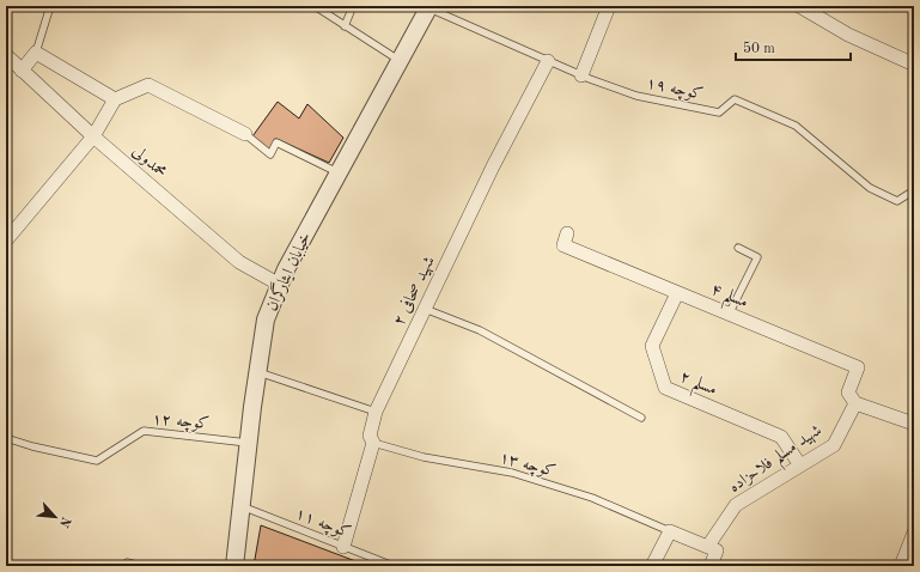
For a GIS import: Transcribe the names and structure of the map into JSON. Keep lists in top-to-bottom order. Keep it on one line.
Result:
{"streets":{"street":["محمدولی","خیابان ایثارگران","شهید صحافی ۲","مسلم ۴","مسلم ۲","شهید مسلم فلاحزاده"],"lane":["کوچه ۱۹","کوچه ۱۲","کوچه ۱۳","کوچه ۱۱"]},"crossings":[["کوچه ۱۹","خیابان ایثارگران"],["کوچه ۱۹","شهید صحافی ۲"],["محمدولی","خیابان ایثارگران"],["خیابان ایثارگران","کوچه ۱۲"],["خیابان ایثارگران","کوچه ۱۱"],["شهید صحافی ۲","کوچه ۱۳"],["شهید صحافی ۲","کوچه ۱۱"],["مسلم ۴","مسلم ۲"],["مسلم ۴","شهید مسلم فلاحزاده"],["مسلم ۲","شهید مسلم فلاحزاده"]],"scale_bar":"50 m","north":"bottom right"}
